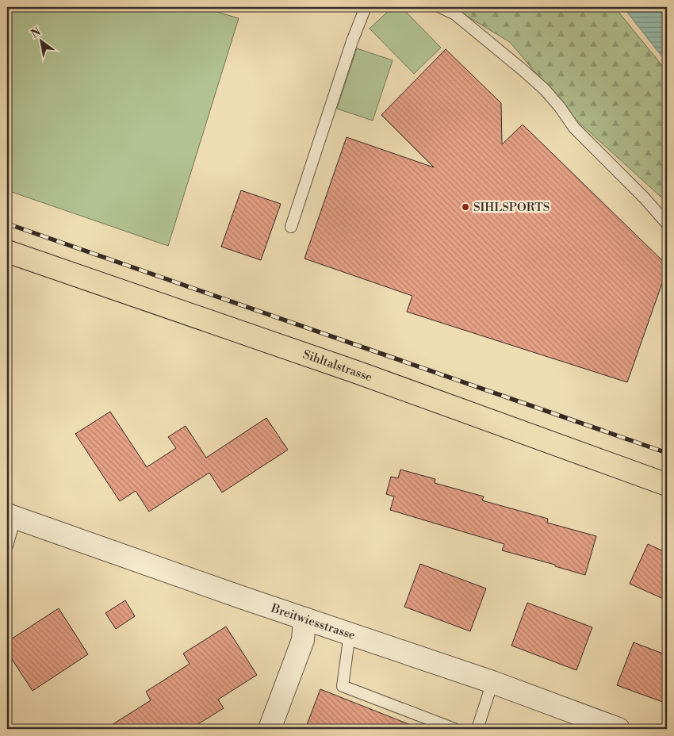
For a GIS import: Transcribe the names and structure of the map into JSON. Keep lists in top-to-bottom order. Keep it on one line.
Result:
{"streets":{"main road":["Sihltalstrasse"],"street":["Breitwiesstrasse"]},"places":["SIHLSPORTS"],"north":"top left"}
